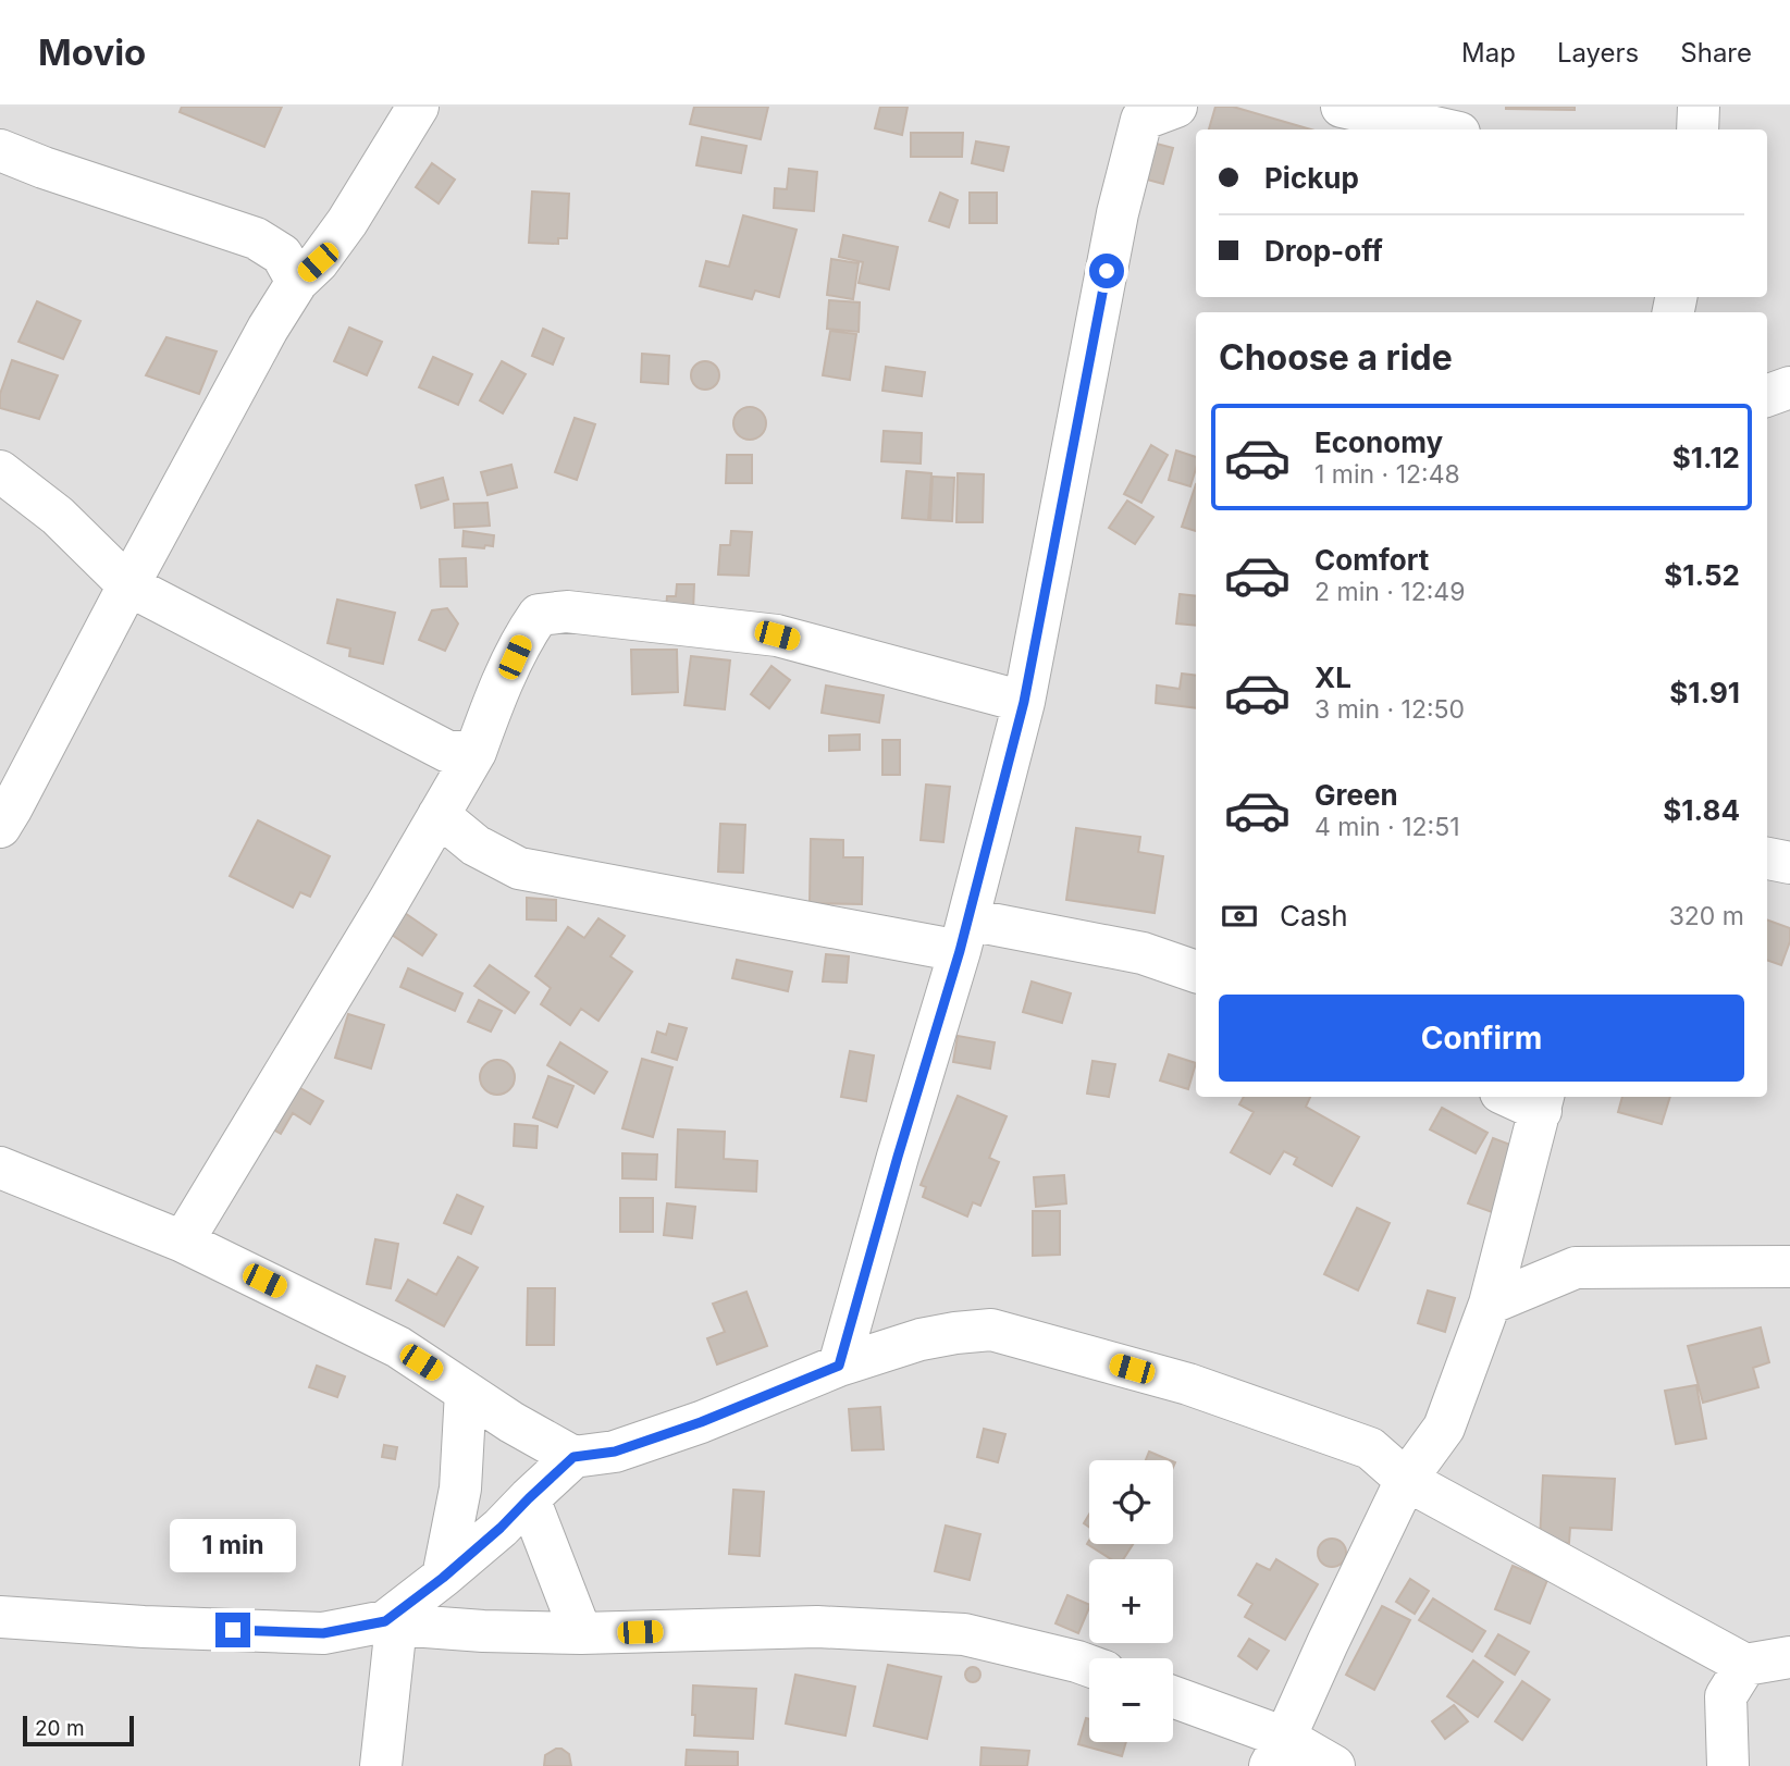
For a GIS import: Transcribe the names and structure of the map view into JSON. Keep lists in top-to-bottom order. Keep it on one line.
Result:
{"scale_bar":"20 m","page":{"header":"Movio","nav":["Map","Layers","Share"],"banner":["Pickup","Drop-off"],"heading":"Choose a ride","list":[{"name":"Economy","note":"1 min · 12:48","value":"$1.12"},{"name":"Comfort","note":"2 min · 12:49","value":"$1.52"},{"name":"XL","note":"3 min · 12:50","value":"$1.91"},{"name":"Green","note":"4 min · 12:51","value":"$1.84"}],"pay":["Cash","320 m"],"buttons":"Confirm","map_buttons":["+","−"],"bubble":"1 min","scale":"20 m"}}
